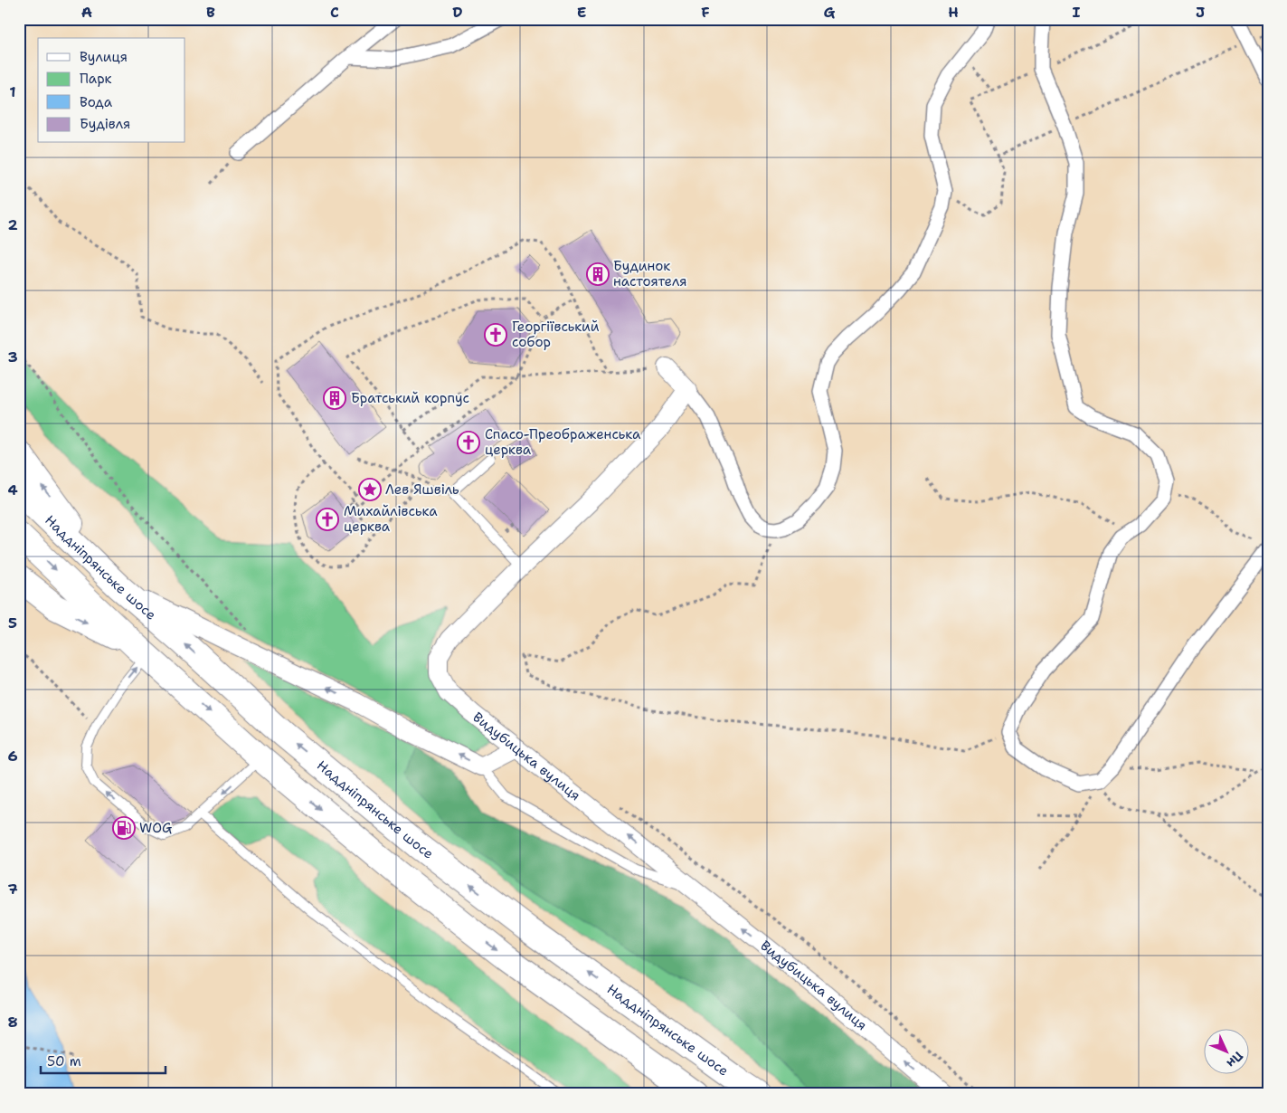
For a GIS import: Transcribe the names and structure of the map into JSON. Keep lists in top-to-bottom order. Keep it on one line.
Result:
{"streets":{"main road":["Наддніпрянське шосе"],"street":["Видубицька вулиця"]},"one_way":["Видубицька вулиця"],"places":{"building":["Будинок настоятеля","Братський корпус"],"church":["Георгіївський собор","Спасо-Преображенська церква","Михайлівська церква"],"place":["Лев Яшвіль"],"fuel station":["WOG"]},"legend":["Вулиця","Парк","Вода","Будівля"],"scale_bar":"50 m","north":"bottom right","grid":{"columns":["A","B","C","D","E","F","G","H","I","J"],"rows":["1","2","3","4","5","6","7","8"]}}
